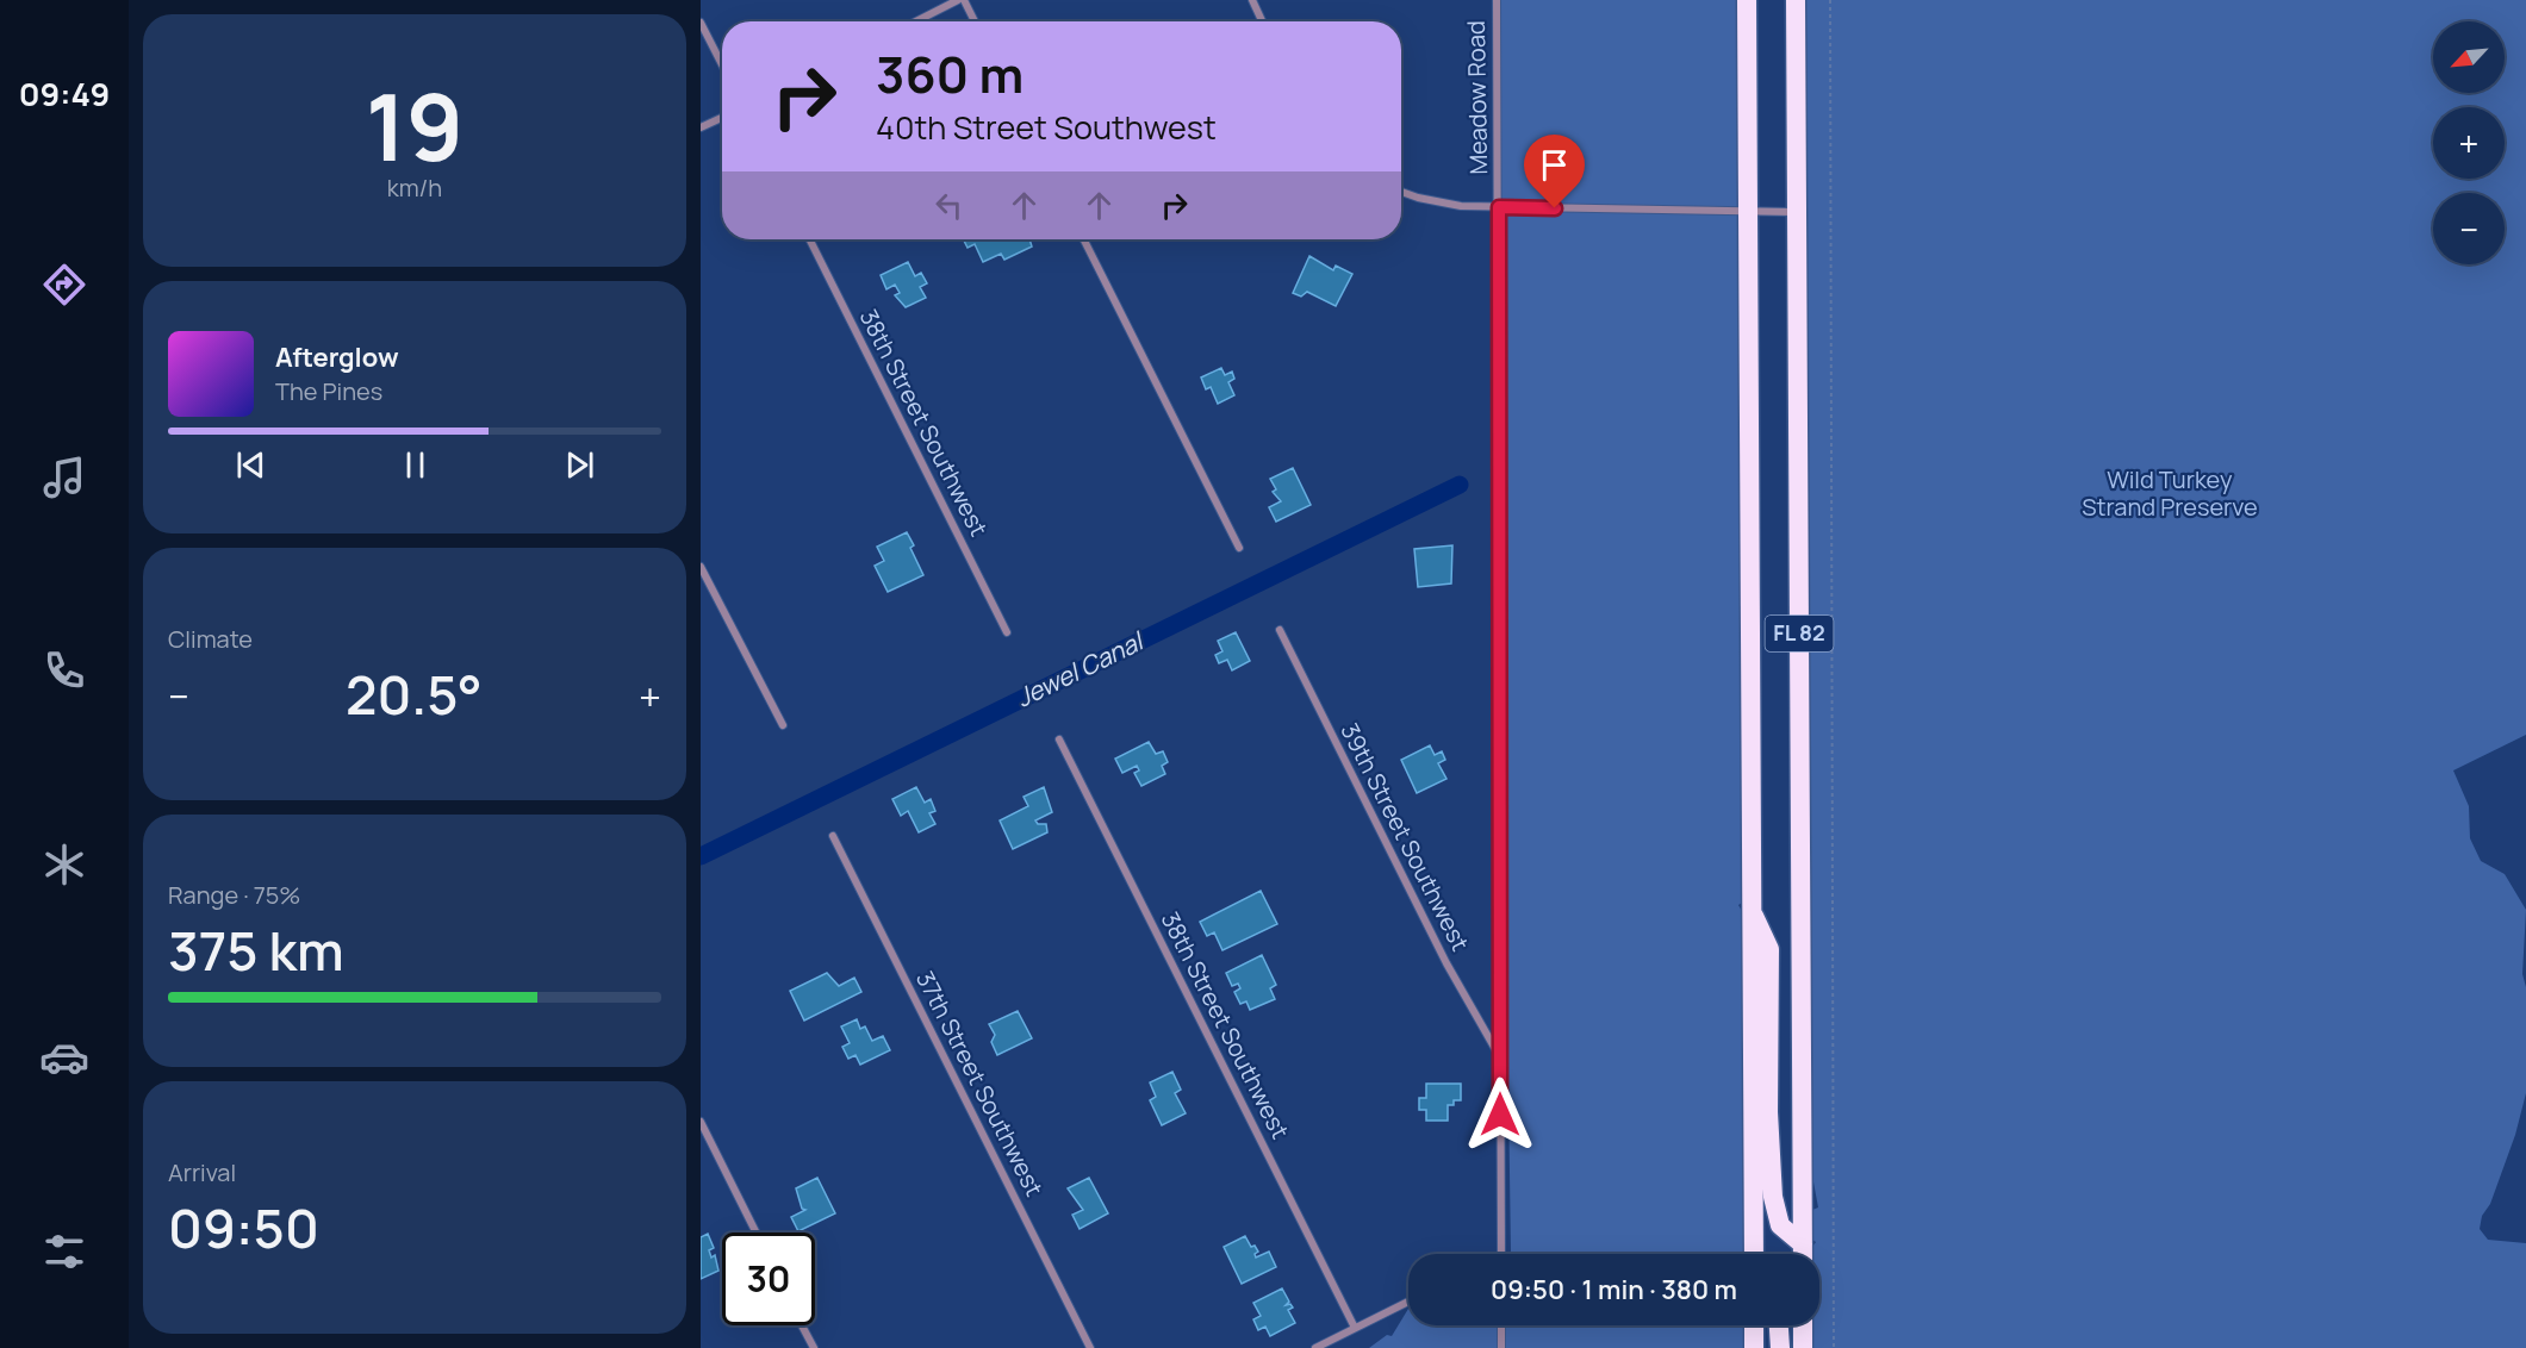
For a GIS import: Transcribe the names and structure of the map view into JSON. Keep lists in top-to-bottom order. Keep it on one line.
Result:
{"streets":{"highway":["FL 82"],"street":["Meadow Road","38th Street Southwest","39th Street Southwest","37th Street Southwest"]},"crossings":[["Meadow Road","39th Street Southwest"]],"water":["Jewel Canal"],"parks":["Wild Turkey Strand Preserve"],"north":"bottom left","page":{"tabs":"09:49","tile":[["19","km/h"],"Climate",["Range · 75%","375 km"],["Arrival","09:50"]],"map_buttons":["+","−"],"turn":["360 m","40th Street Southwest"],"song":["Afterglow","The Pines"],"heat":["−","20.5°","+"],"limit":"30","trip":"09:50 · 1 min · 380 m"}}
